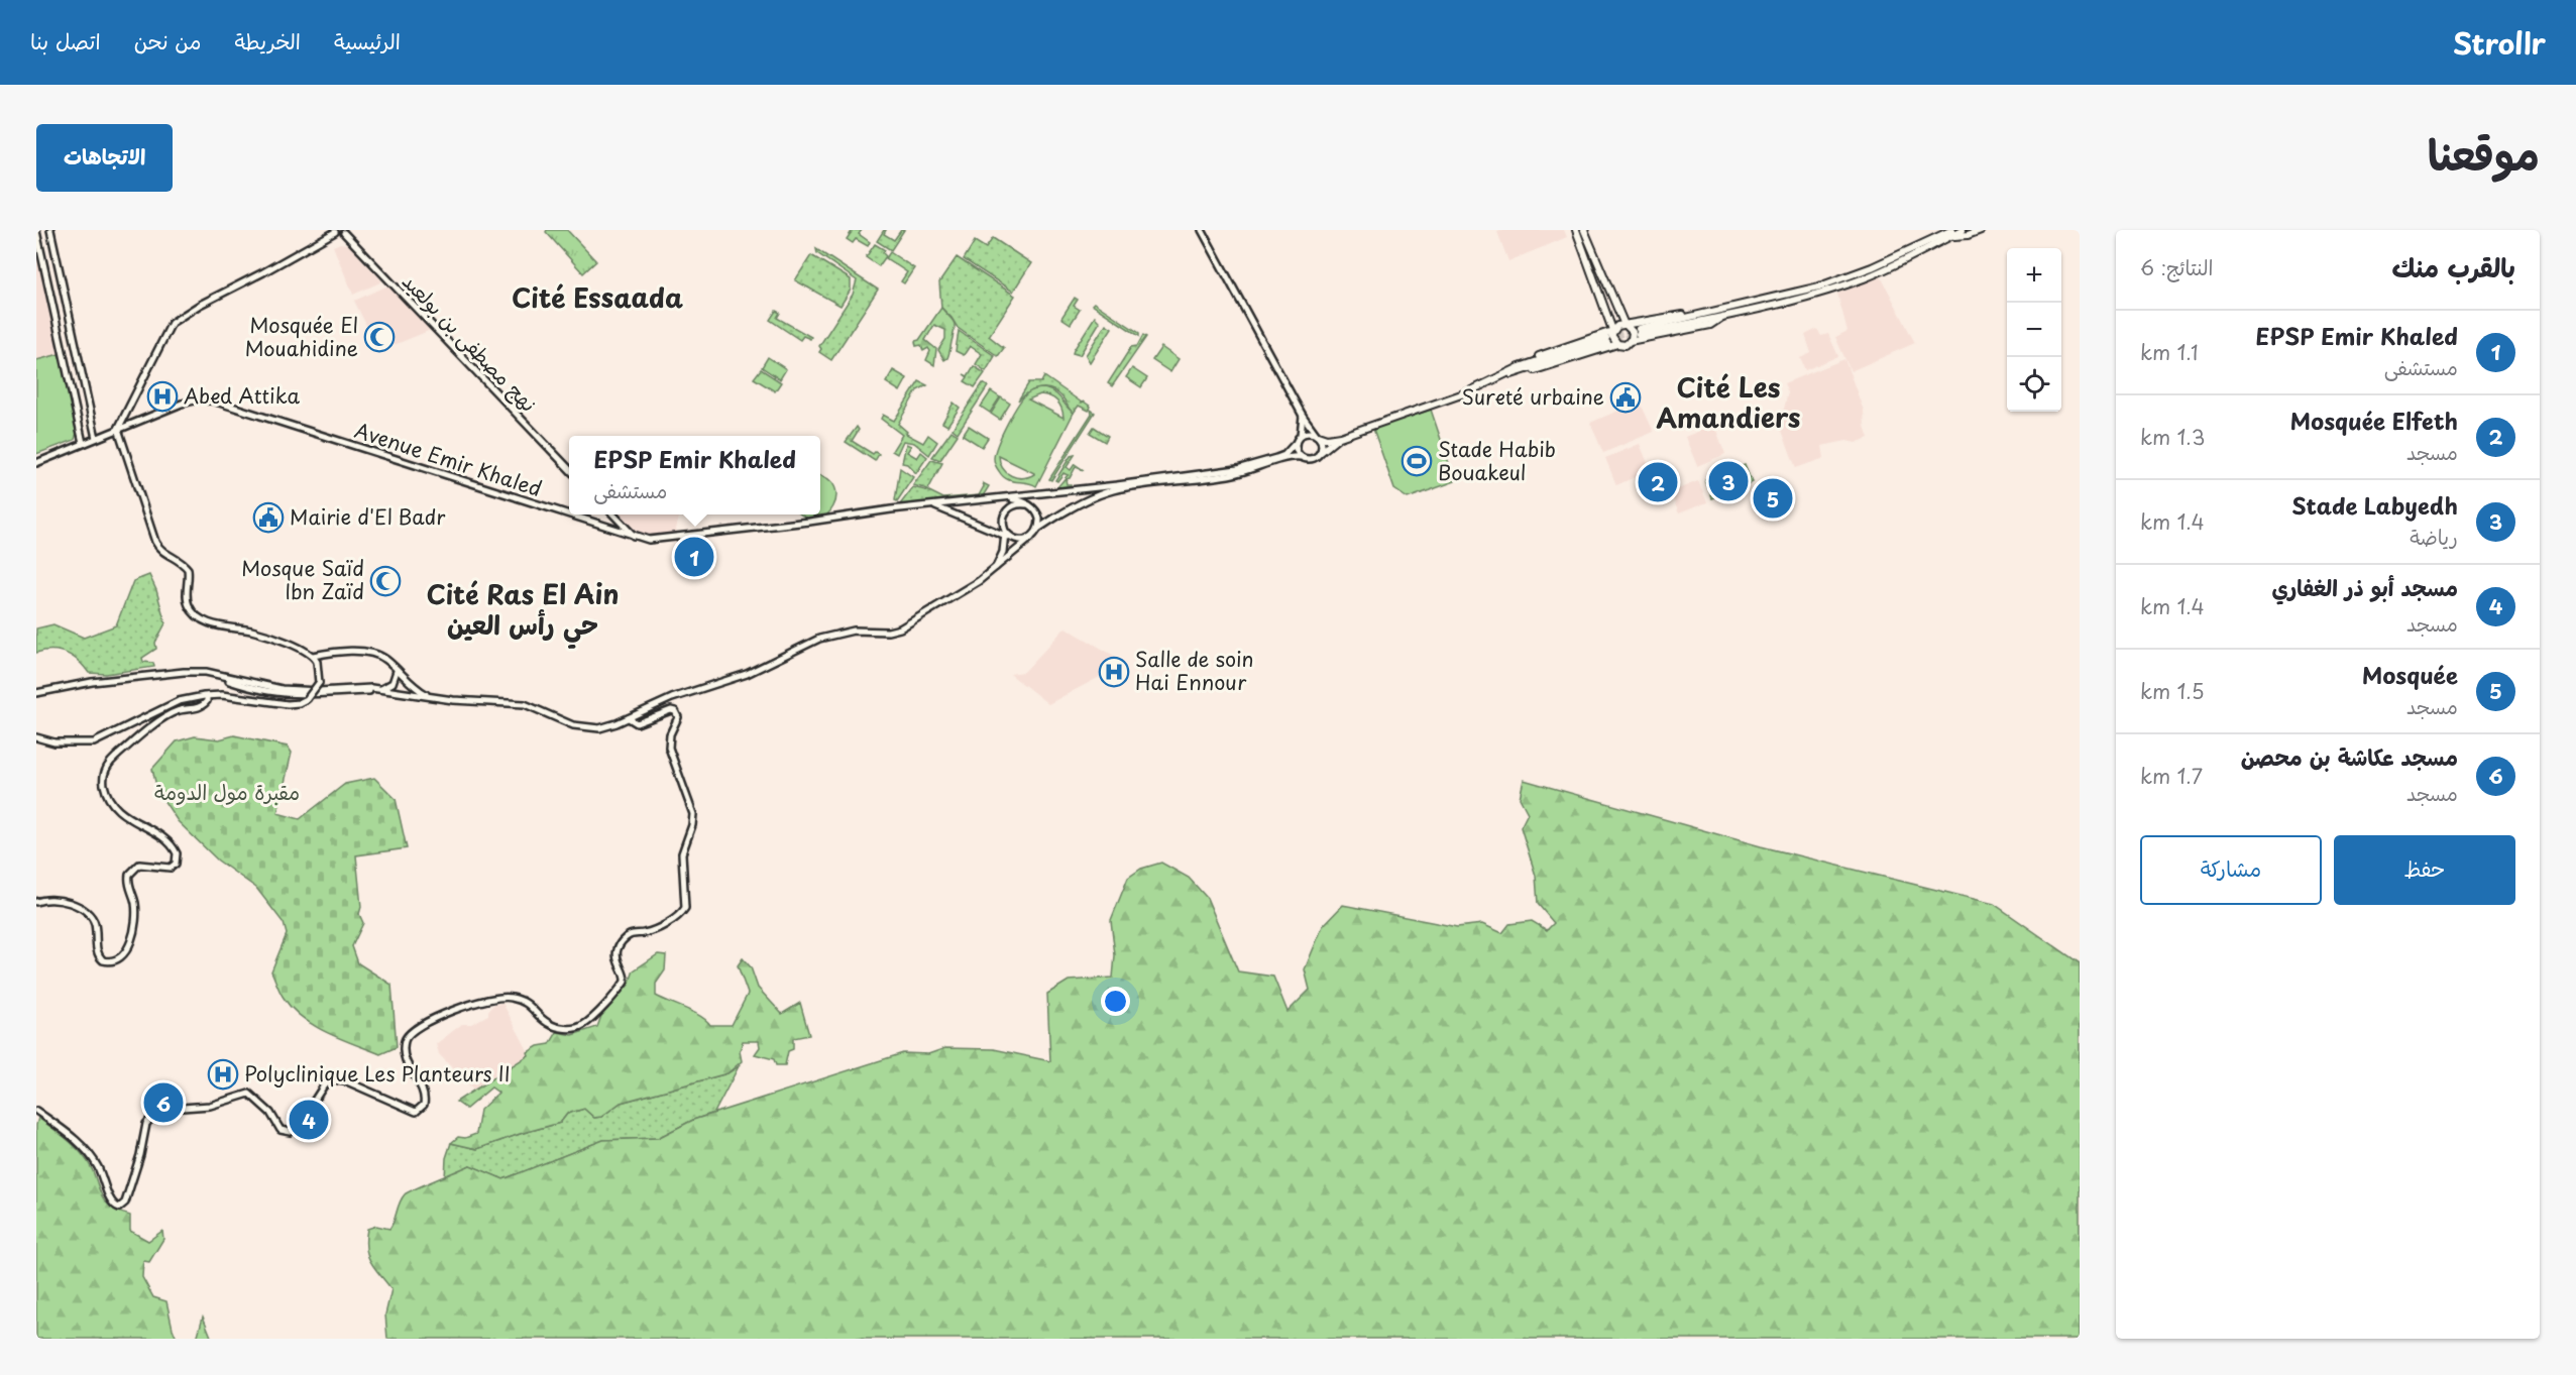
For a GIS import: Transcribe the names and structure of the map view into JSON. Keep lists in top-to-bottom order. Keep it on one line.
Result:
{"streets":{"main road":["نهج مصطفى بن بولعيد","Avenue Emir Khaled"]},"districts":["Cité Essaada","Cité Les Amandiers","Cité Ras El Ain حي رأس العين"],"parks":["مقبرة مول الدومة"],"places":{"mosque":["Mosquée El Mouahidine","Mosque Saïd Ibn Zaïd"],"hospital":["Abed Attika","Salle de soin Hai Ennour","Polyclinique Les Planteurs II"],"public building":["Sureté urbaine","Mairie d'El Badr"],"sports":["Stade Habib Bouakeul"]},"page":{"header":"Strollr","nav":["الرئيسية","الخريطة","من نحن","اتصل بنا"],"title":"موقعنا","buttons":["الاتجاهات",["حفظ","مشاركة"]],"heading":["بالقرب منك","النتائج: 6"],"map_buttons":["+","−"],"list":[{"mark":"1","name":"EPSP Emir Khaled","note":"مستشفى","value":"1.1 km"},{"mark":"2","name":"Mosquée Elfeth","note":"مسجد","value":"1.3 km"},{"mark":"3","name":"Stade Labyedh","note":"رياضة","value":"1.4 km"},{"mark":"4","name":"مسجد أبو ذر الغفاري","note":"مسجد","value":"1.4 km"},{"mark":"5","name":"Mosquée","note":"مسجد","value":"1.5 km"},{"mark":"6","name":"مسجد عكاشة بن محصن","note":"مسجد","value":"1.7 km"}],"popup":["EPSP Emir Khaled","مستشفى"],"pins":["3","2","5","1","6","4"]}}
